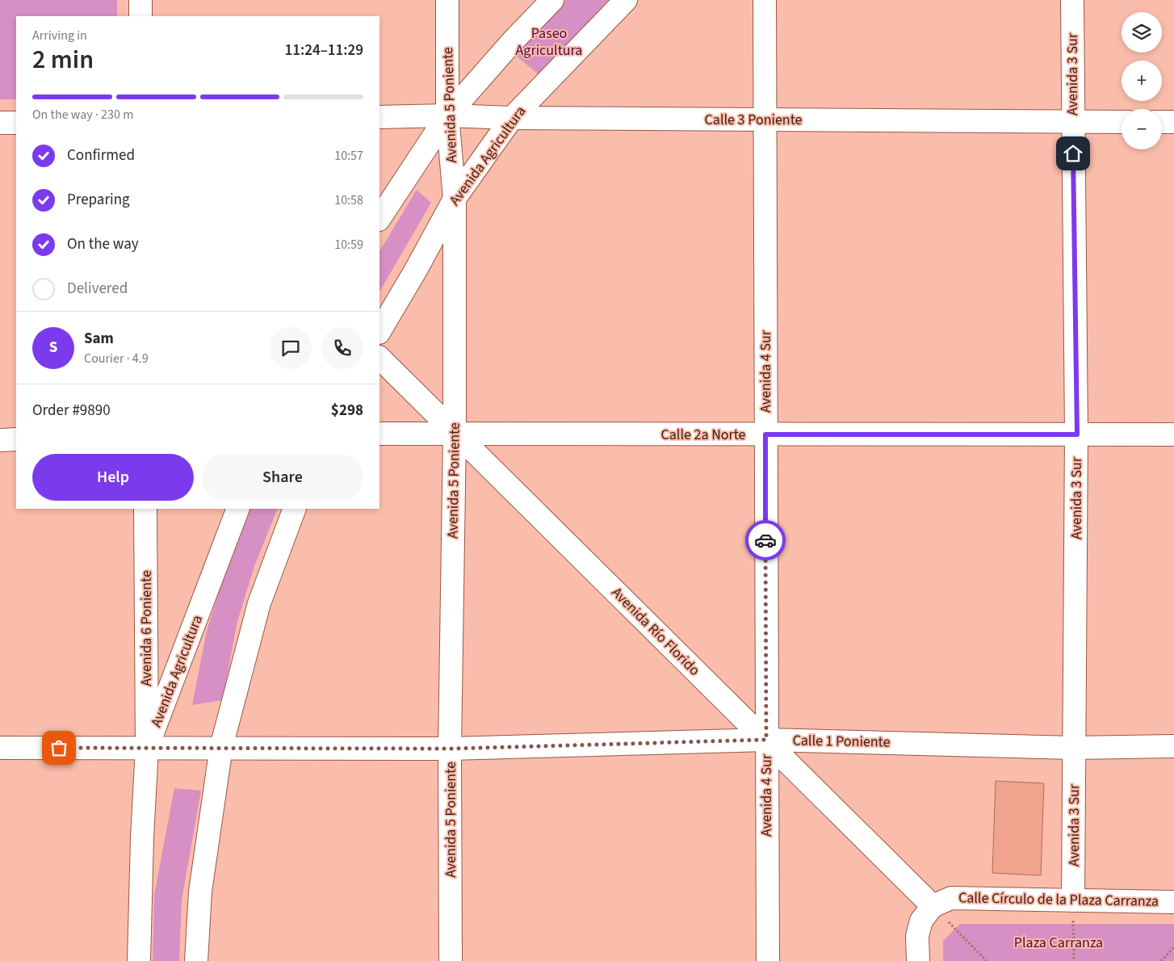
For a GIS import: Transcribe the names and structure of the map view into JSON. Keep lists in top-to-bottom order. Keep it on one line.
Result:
{"streets":{"street":["Avenida 3 Sur","Avenida 5 Poniente","Calle 3 Poniente","Avenida Agricultura","Avenida 4 Sur","Calle 2a Norte","Avenida 6 Poniente","Avenida Río Florido","Calle 1 Poniente","Calle Círculo de la Plaza Carranza"]},"crossings":[["Avenida 3 Sur","Calle 3 Poniente"],["Avenida 3 Sur","Calle 2a Norte"],["Avenida 3 Sur","Calle 1 Poniente"],["Avenida 3 Sur","Calle Círculo de la Plaza Carranza"],["Avenida 5 Poniente","Calle 3 Poniente"],["Avenida 5 Poniente","Avenida Agricultura"],["Avenida 5 Poniente","Calle 2a Norte"],["Avenida 5 Poniente","Avenida Río Florido"],["Avenida 5 Poniente","Calle 1 Poniente"],["Calle 3 Poniente","Avenida Agricultura"],["Calle 3 Poniente","Avenida 4 Sur"],["Avenida Agricultura","Avenida 6 Poniente"],["Avenida Agricultura","Calle 1 Poniente"],["Avenida 4 Sur","Calle 2a Norte"],["Avenida 4 Sur","Avenida Río Florido"],["Avenida 4 Sur","Calle 1 Poniente"],["Calle 2a Norte","Avenida Río Florido"],["Avenida 6 Poniente","Calle 1 Poniente"],["Avenida Río Florido","Calle 1 Poniente"],["Avenida Río Florido","Calle Círculo de la Plaza Carranza"]],"parks":["Paseo Agricultura","Plaza Carranza"],"page":{"map_buttons":["+","−"],"heading":["2 min","Arriving in","11:24–11:29"],"panel":["Sam","Courier · 4.9","Order #9890","$298"],"bar":"On the way · 230 m","list":[["Confirmed","10:57"],["Preparing","10:58"],["On the way","10:59"],"Delivered"],"round":"S","buttons":["Help","Share"]}}
